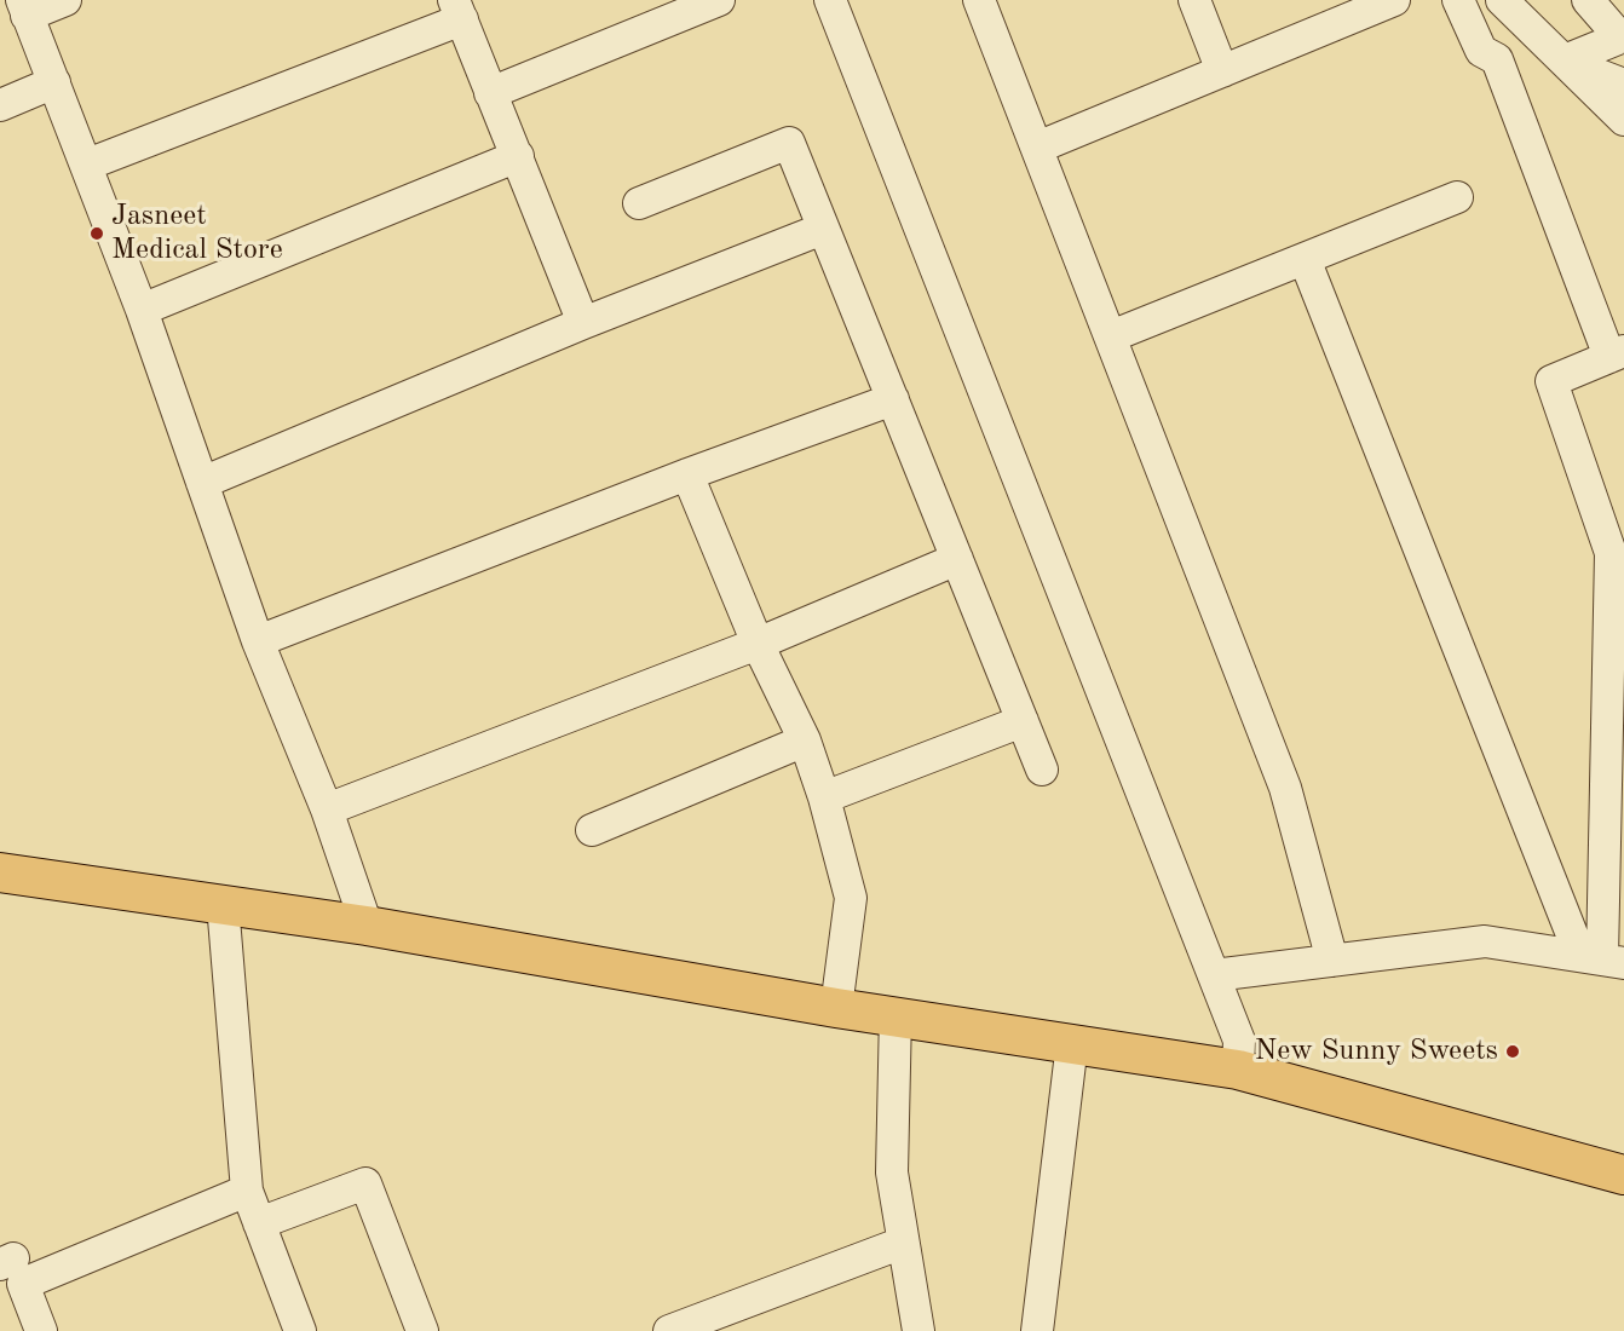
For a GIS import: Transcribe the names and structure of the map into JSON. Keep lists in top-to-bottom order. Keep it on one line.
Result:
{"places":["Jasneet Medical Store","New Sunny Sweets"]}
